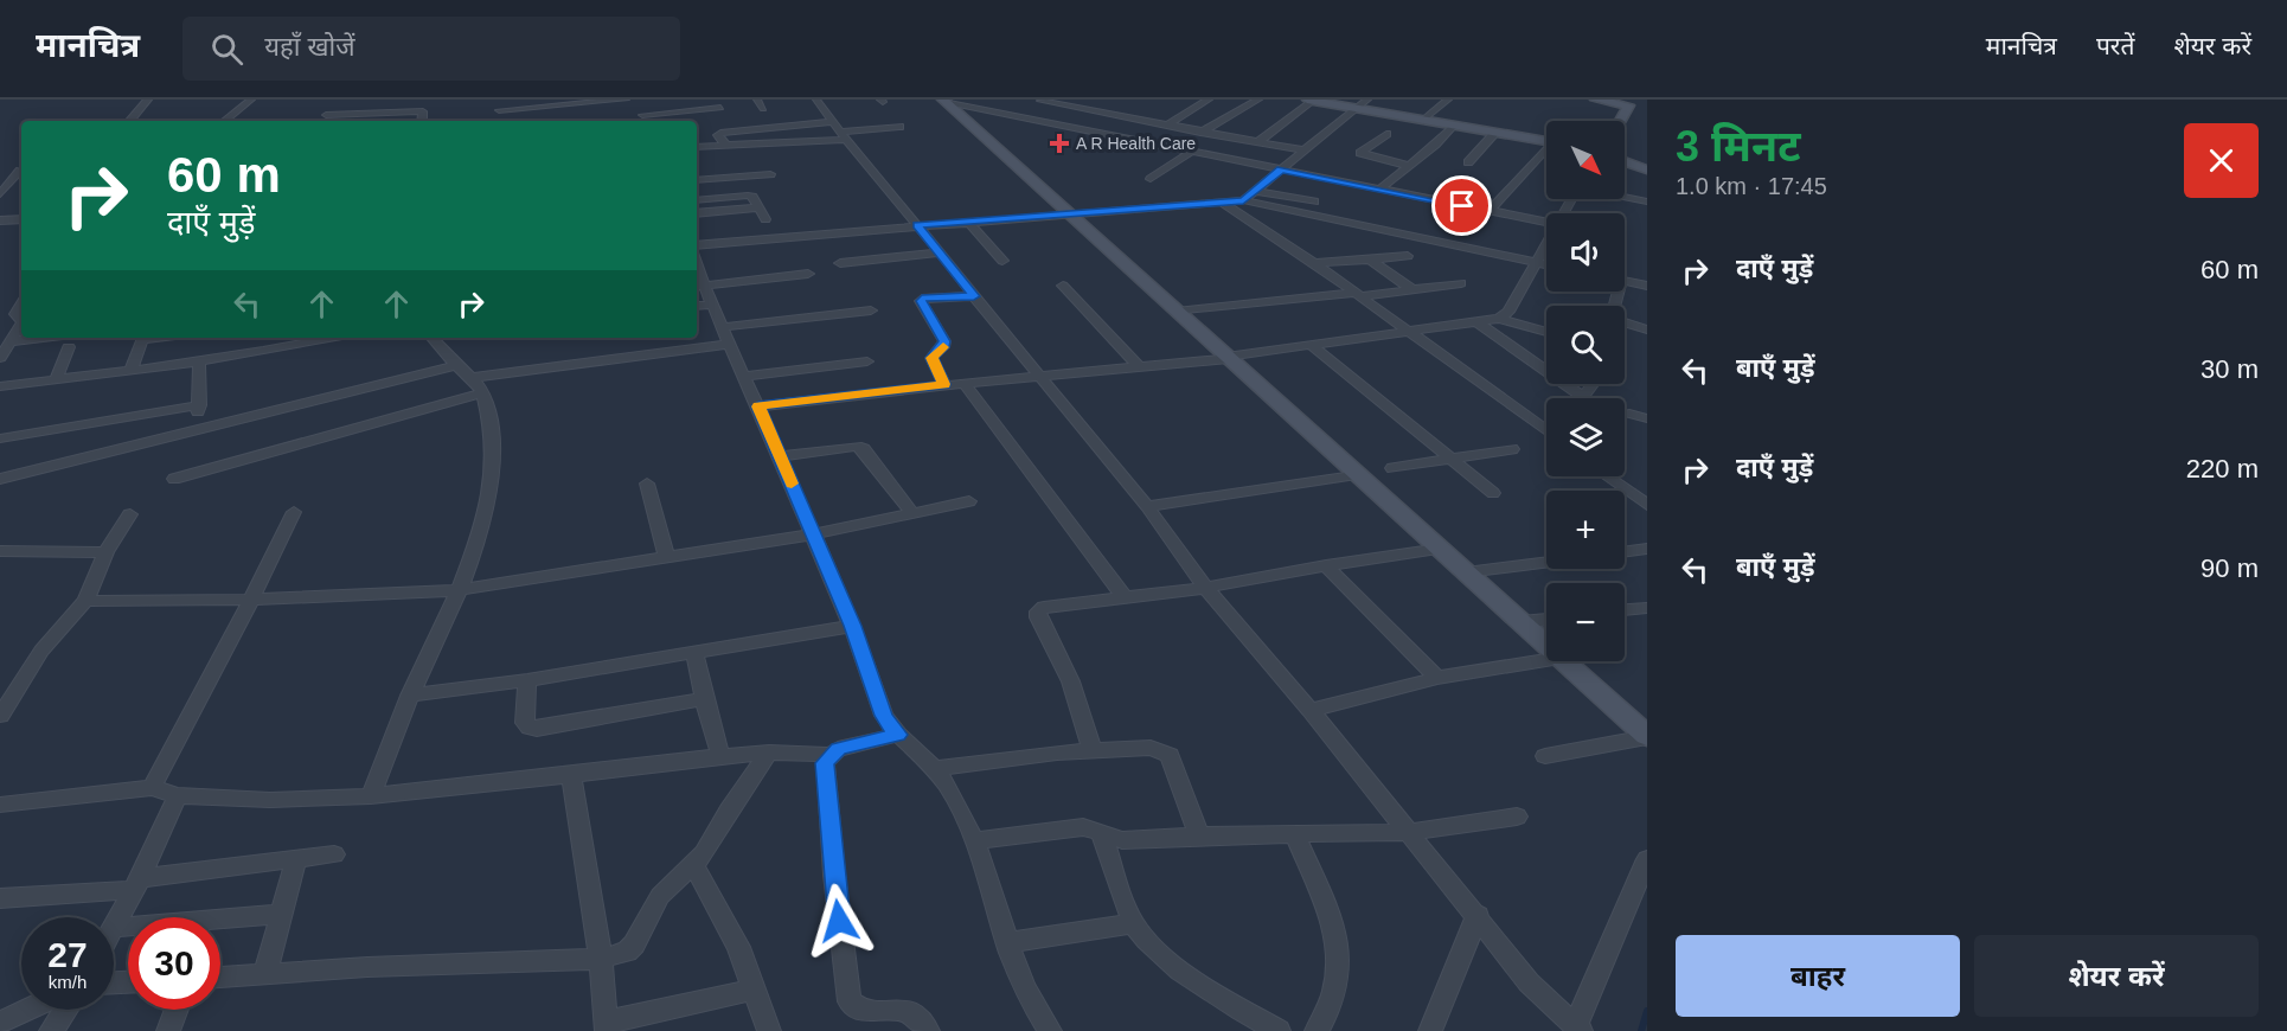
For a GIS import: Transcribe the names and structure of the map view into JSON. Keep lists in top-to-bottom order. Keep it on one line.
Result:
{"places":{"health":["A R Health Care"]},"north":"bottom right","page":{"header":"मानचित्र","search":"यहाँ खोजें","nav":["मानचित्र","परतें","शेयर करें"],"heading":["3 मिनट","1.0 km · 17:45"],"map_buttons":["+","−"],"turn":["60 m","दाएँ मुड़ें"],"list":[{"name":"दाएँ मुड़ें","value":"60 m"},{"name":"बाएँ मुड़ें","value":"30 m"},{"name":"दाएँ मुड़ें","value":"220 m"},{"name":"बाएँ मुड़ें","value":"90 m"}],"speed":"27 km/h","limit":"30","buttons":["बाहर","शेयर करें"]}}
